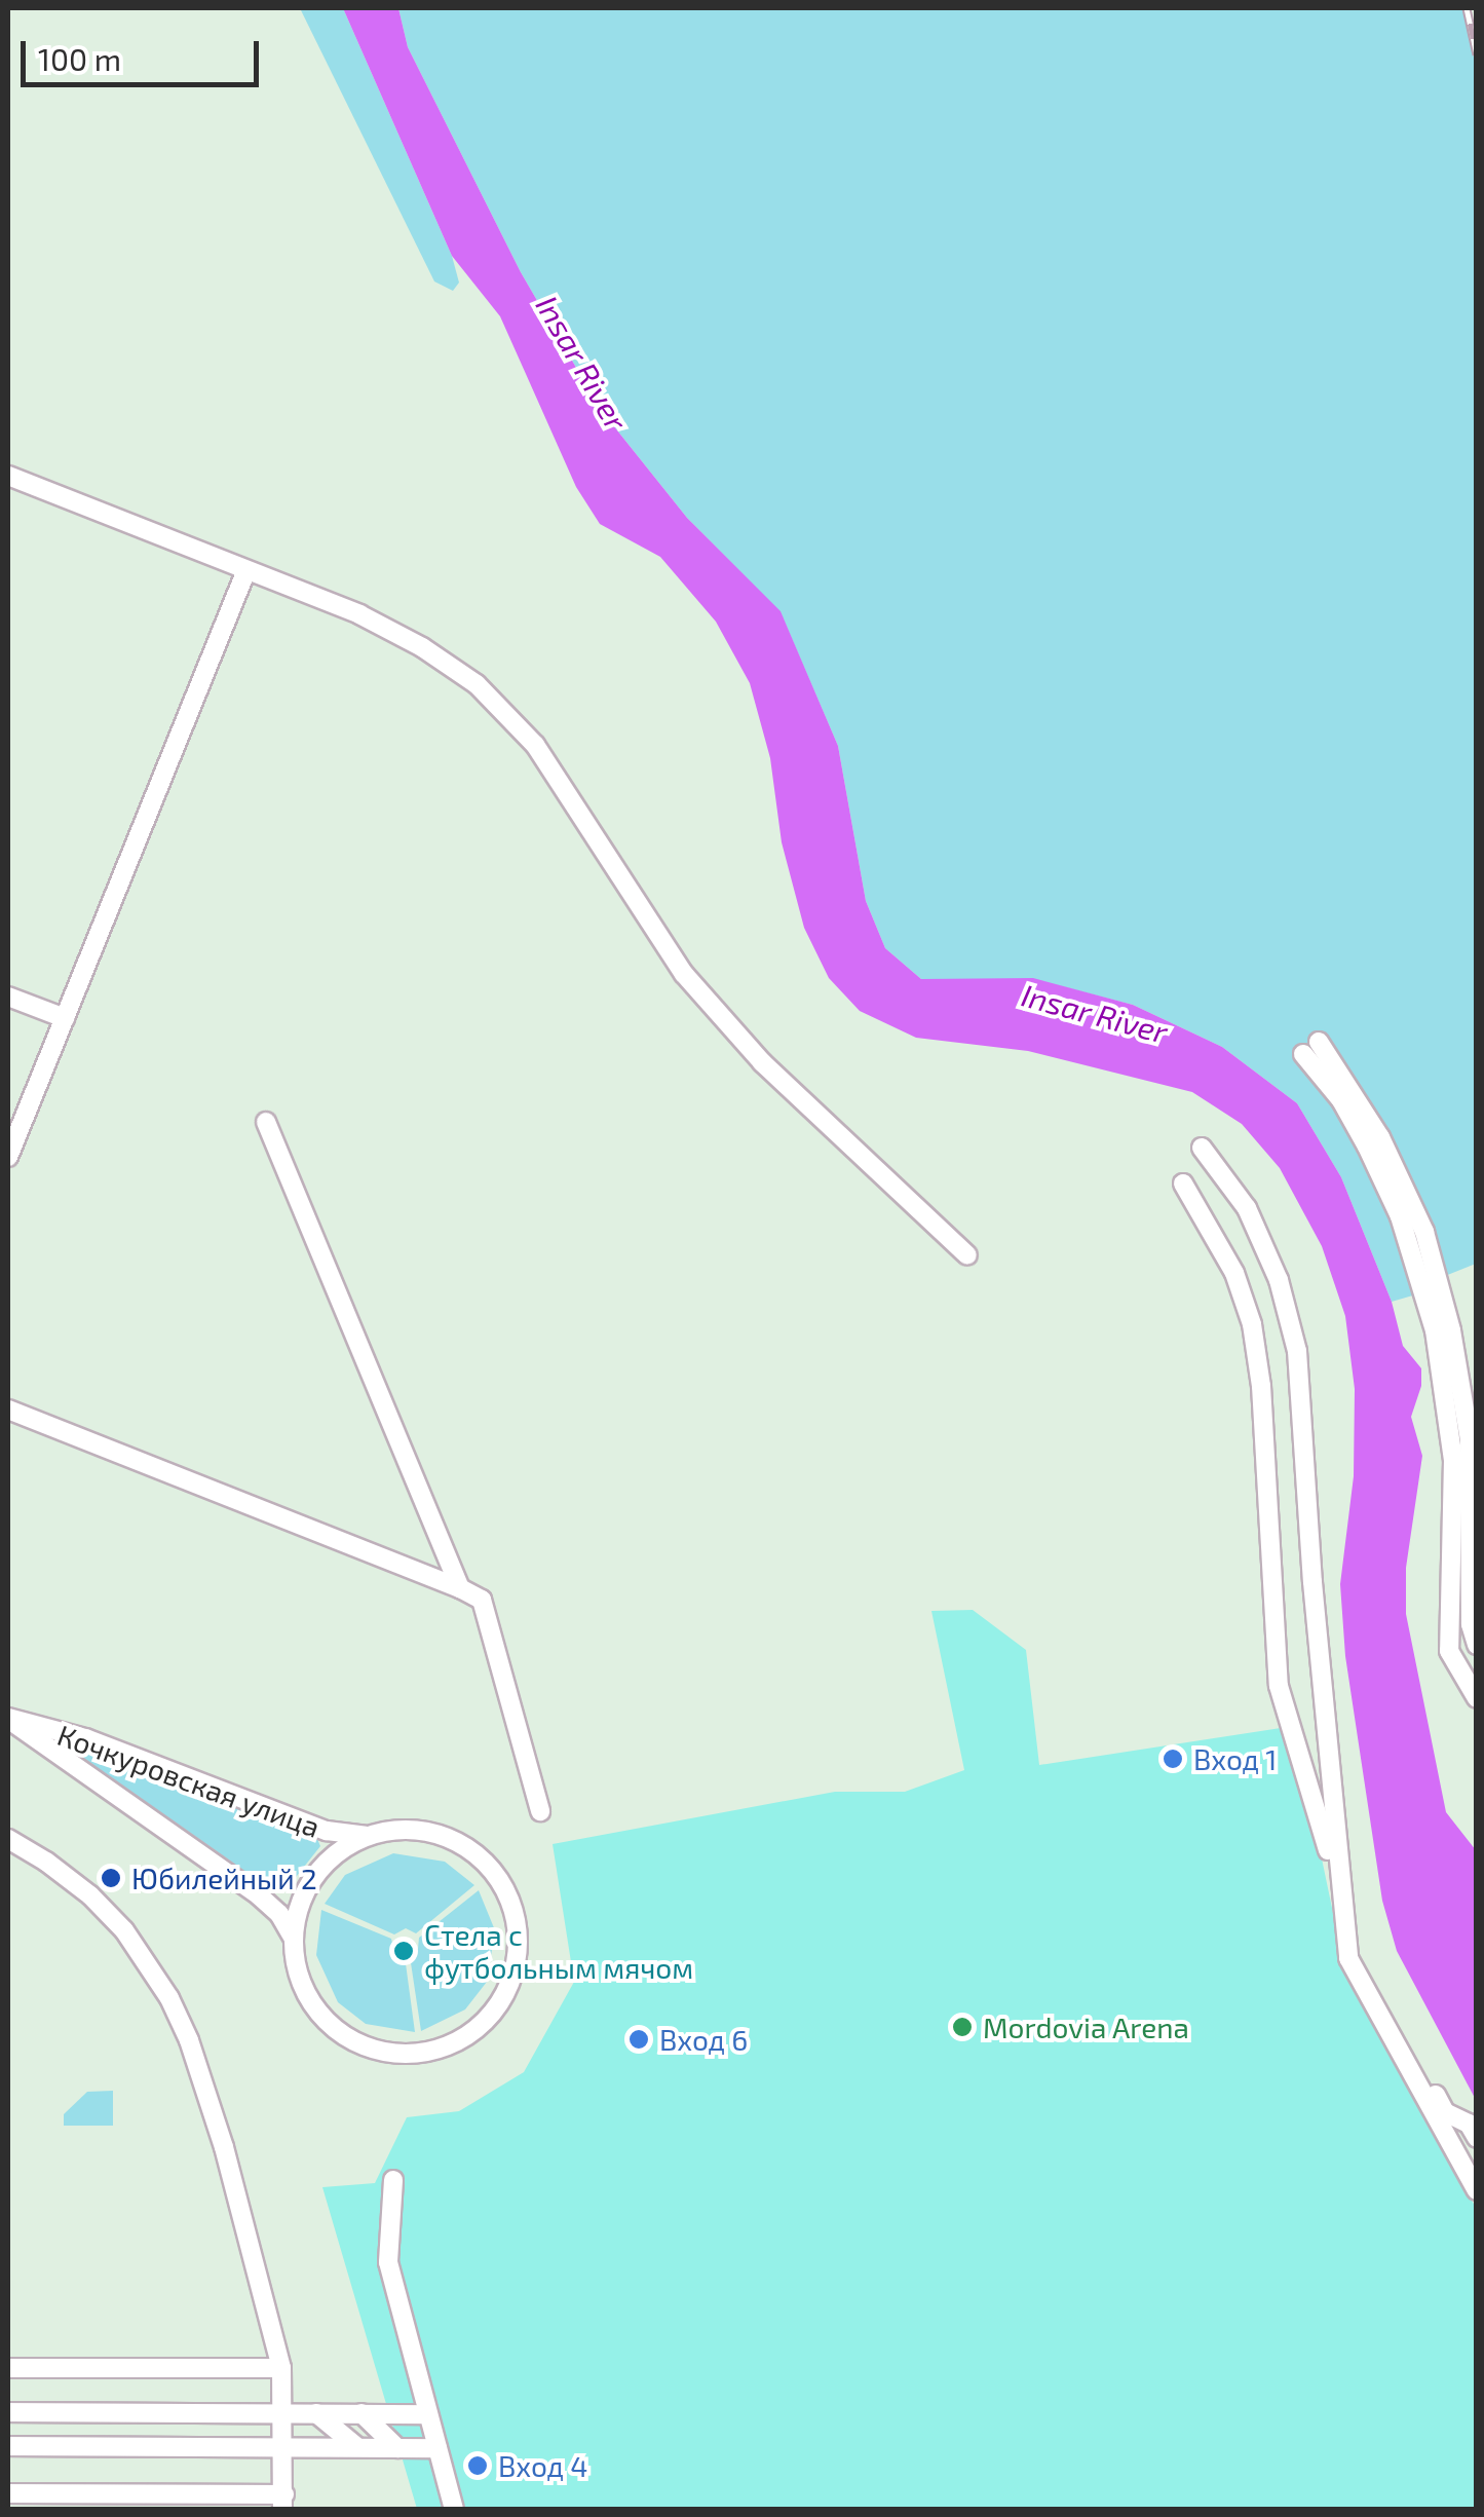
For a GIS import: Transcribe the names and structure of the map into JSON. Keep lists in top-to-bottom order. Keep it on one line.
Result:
{"streets":{"street":["Кочкуровская улица"]},"water":["Insar River"],"places":["Вход 1","Юбилейный 2","Стела с футбольным мячом","Mordovia Arena","Вход 6","Вход 4"],"scale_bar":"100 m"}
